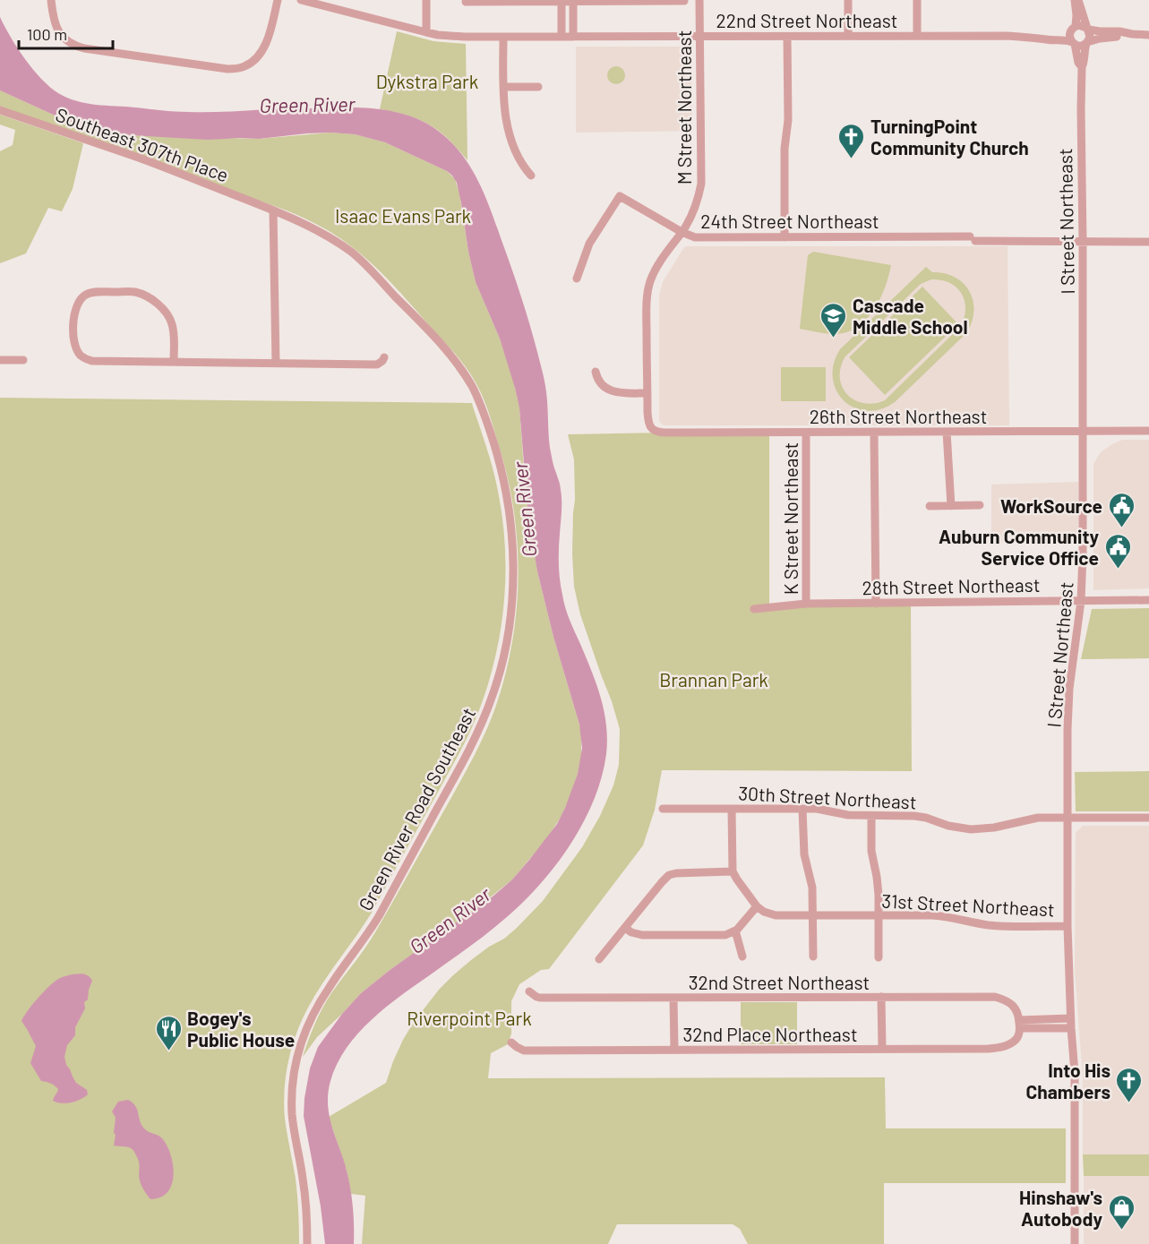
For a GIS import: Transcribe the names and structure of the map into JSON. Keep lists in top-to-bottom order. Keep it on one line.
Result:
{"streets":{"street":["22nd Street Northeast","M Street Northeast","Southeast 307th Place","24th Street Northeast","I Street Northeast","26th Street Northeast","K Street Northeast","28th Street Northeast","30th Street Northeast","Green River Road Southeast","31st Street Northeast","32nd Street Northeast","32nd Place Northeast"]},"crossings":[["22nd Street Northeast","M Street Northeast"],["22nd Street Northeast","I Street Northeast"],["M Street Northeast","24th Street Northeast"],["M Street Northeast","26th Street Northeast"],["Southeast 307th Place","Green River Road Southeast"],["24th Street Northeast","I Street Northeast"],["I Street Northeast","26th Street Northeast"],["I Street Northeast","28th Street Northeast"],["I Street Northeast","30th Street Northeast"],["I Street Northeast","31st Street Northeast"],["26th Street Northeast","K Street Northeast"],["K Street Northeast","28th Street Northeast"],["32nd Street Northeast","32nd Place Northeast"]],"water":["Green River"],"parks":["Dykstra Park","Isaac Evans Park","Brannan Park","Riverpoint Park"],"places":{"church":["TurningPoint Community Church","Into His Chambers"],"school or university":["Cascade Middle School"],"public building":["WorkSource","Auburn Community Service Office"],"restaurant":["Bogey's Public House"],"shop":["Hinshaw's Autobody"]},"scale_bar":"100 m"}
